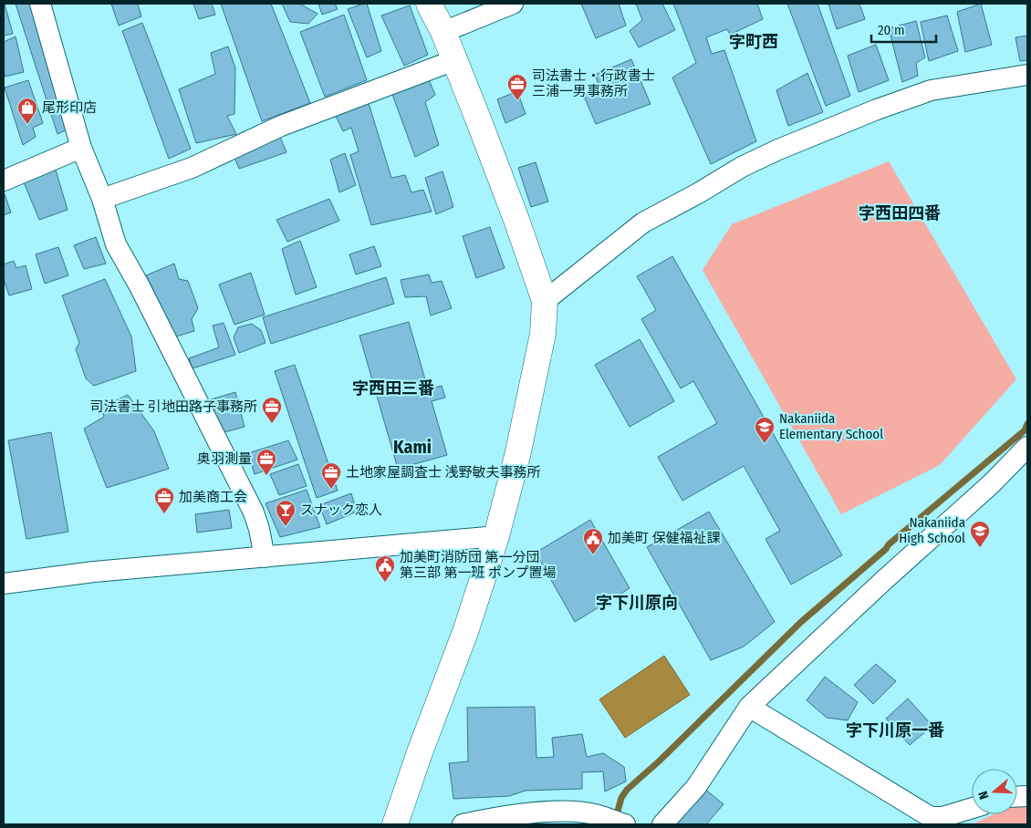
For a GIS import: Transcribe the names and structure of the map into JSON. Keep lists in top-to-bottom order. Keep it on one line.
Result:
{"districts":["字町西","字西田四番","字西田三番","Kami","字下川原向","字下川原一番"],"places":{"office":["司法書士・行政書士 三浦一男事務所","司法書士 引地田路子事務所","奥羽測量","土地家屋調査士 浅野敏夫事務所","加美商工会"],"shop":["尾形印店"],"school or university":["Nakaniida Elementary School","Nakaniida High School"],"bar":["スナック恋人"],"public building":["加美町 保健福祉課","加美町消防団 第一分団 第三部 第一班 ポンプ置場"]},"scale_bar":"20 m","north":"left"}
